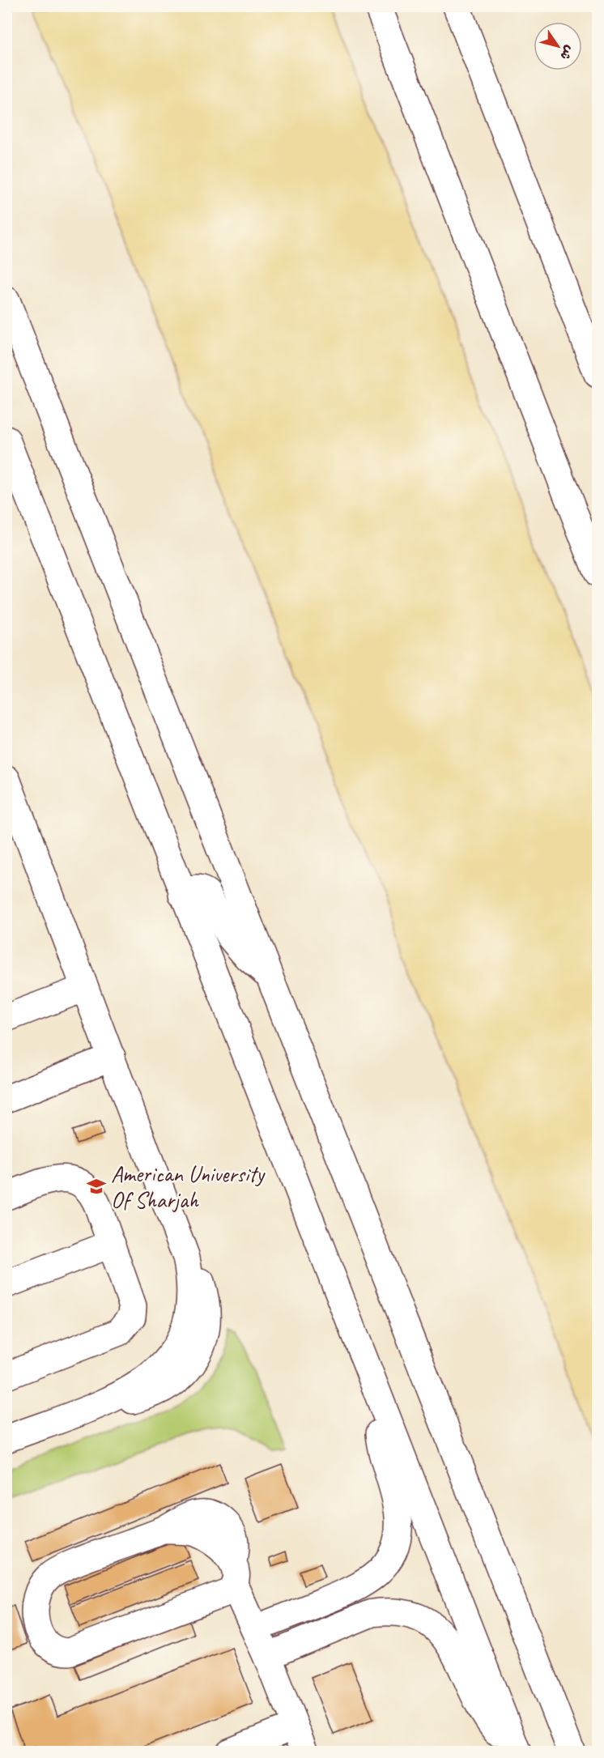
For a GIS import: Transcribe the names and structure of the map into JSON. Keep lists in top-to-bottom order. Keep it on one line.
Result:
{"places":{"school or university":["American University Of Sharjah"]},"north":"bottom right"}
